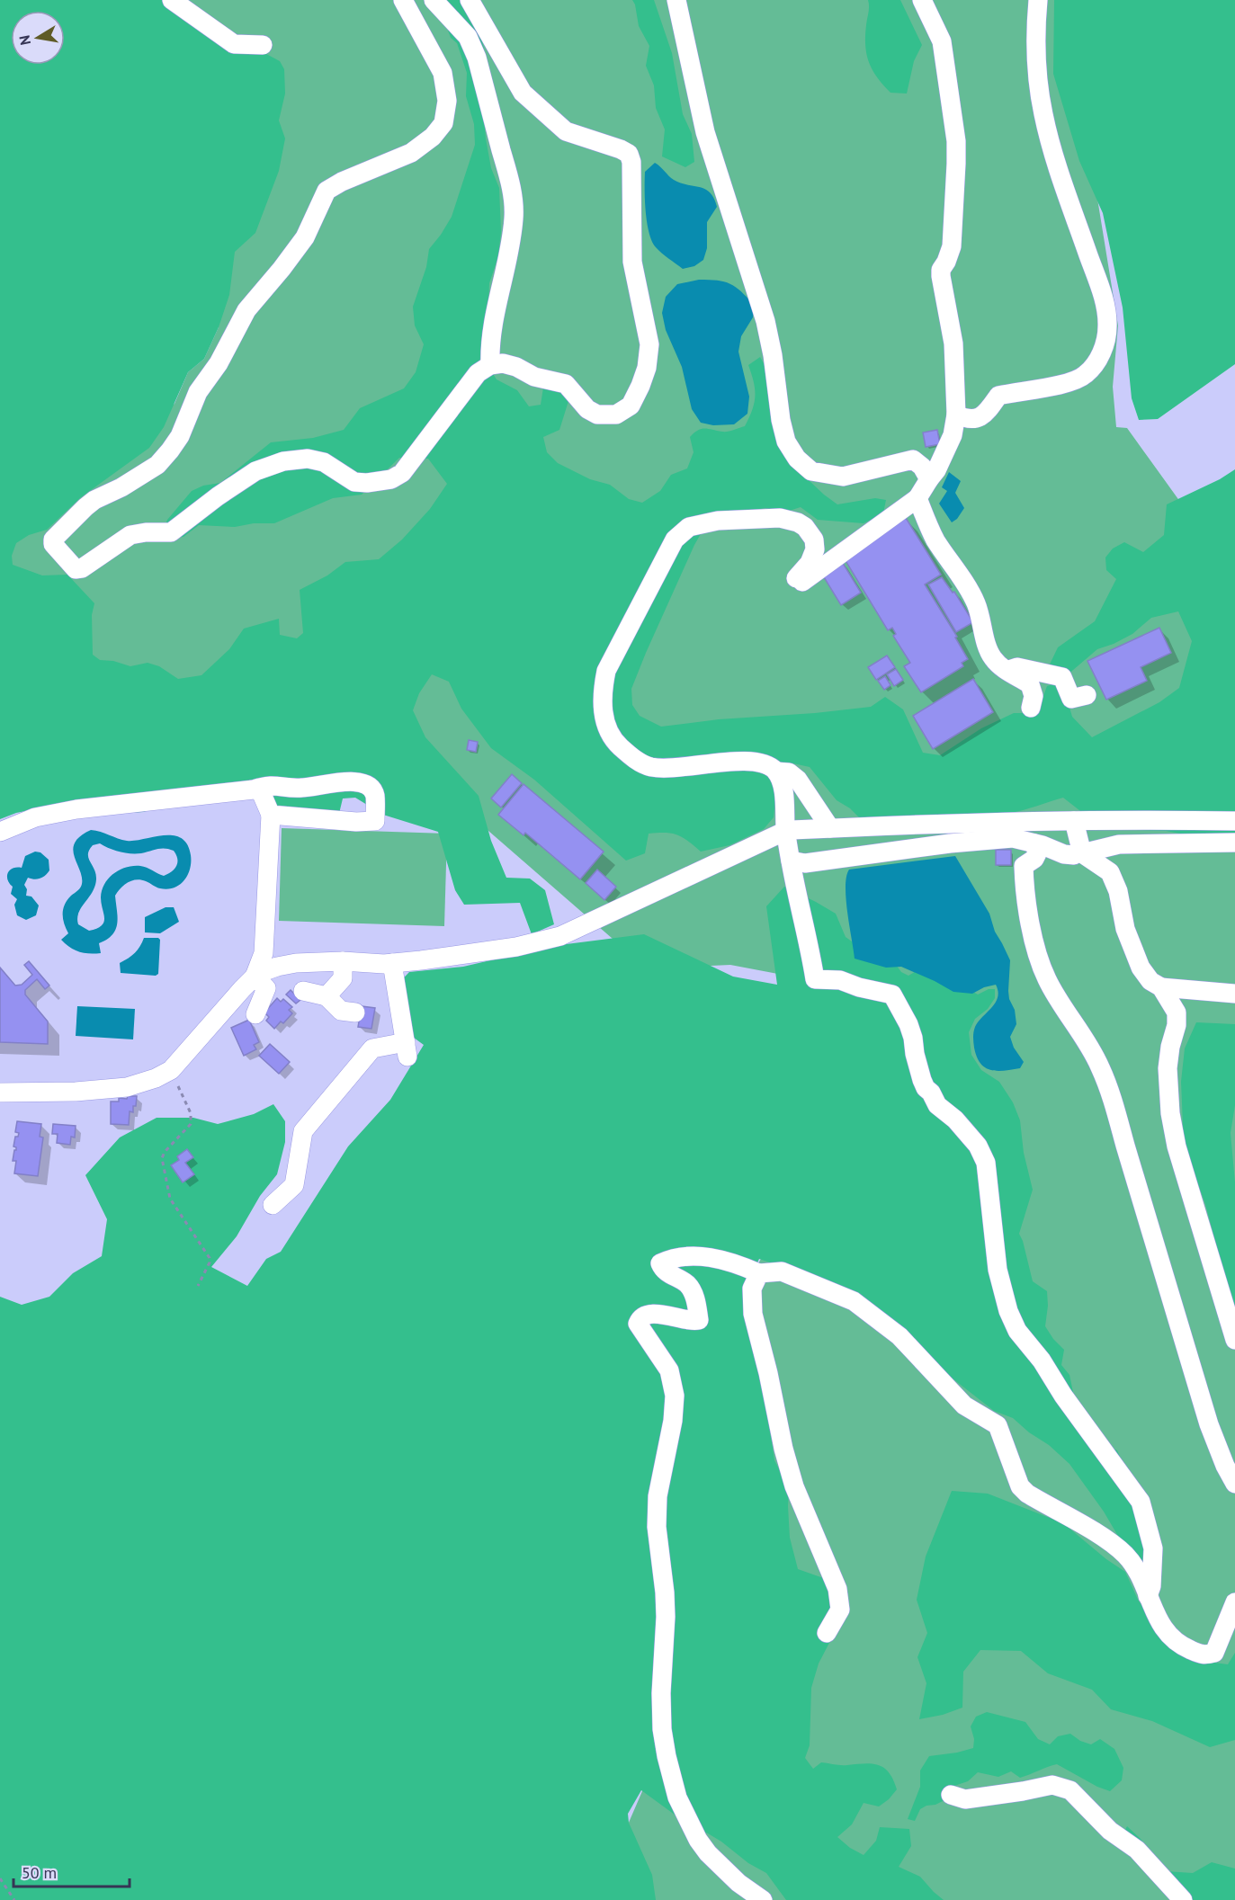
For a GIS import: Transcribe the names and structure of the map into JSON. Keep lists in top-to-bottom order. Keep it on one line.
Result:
{"scale_bar":"50 m","north":"left"}
